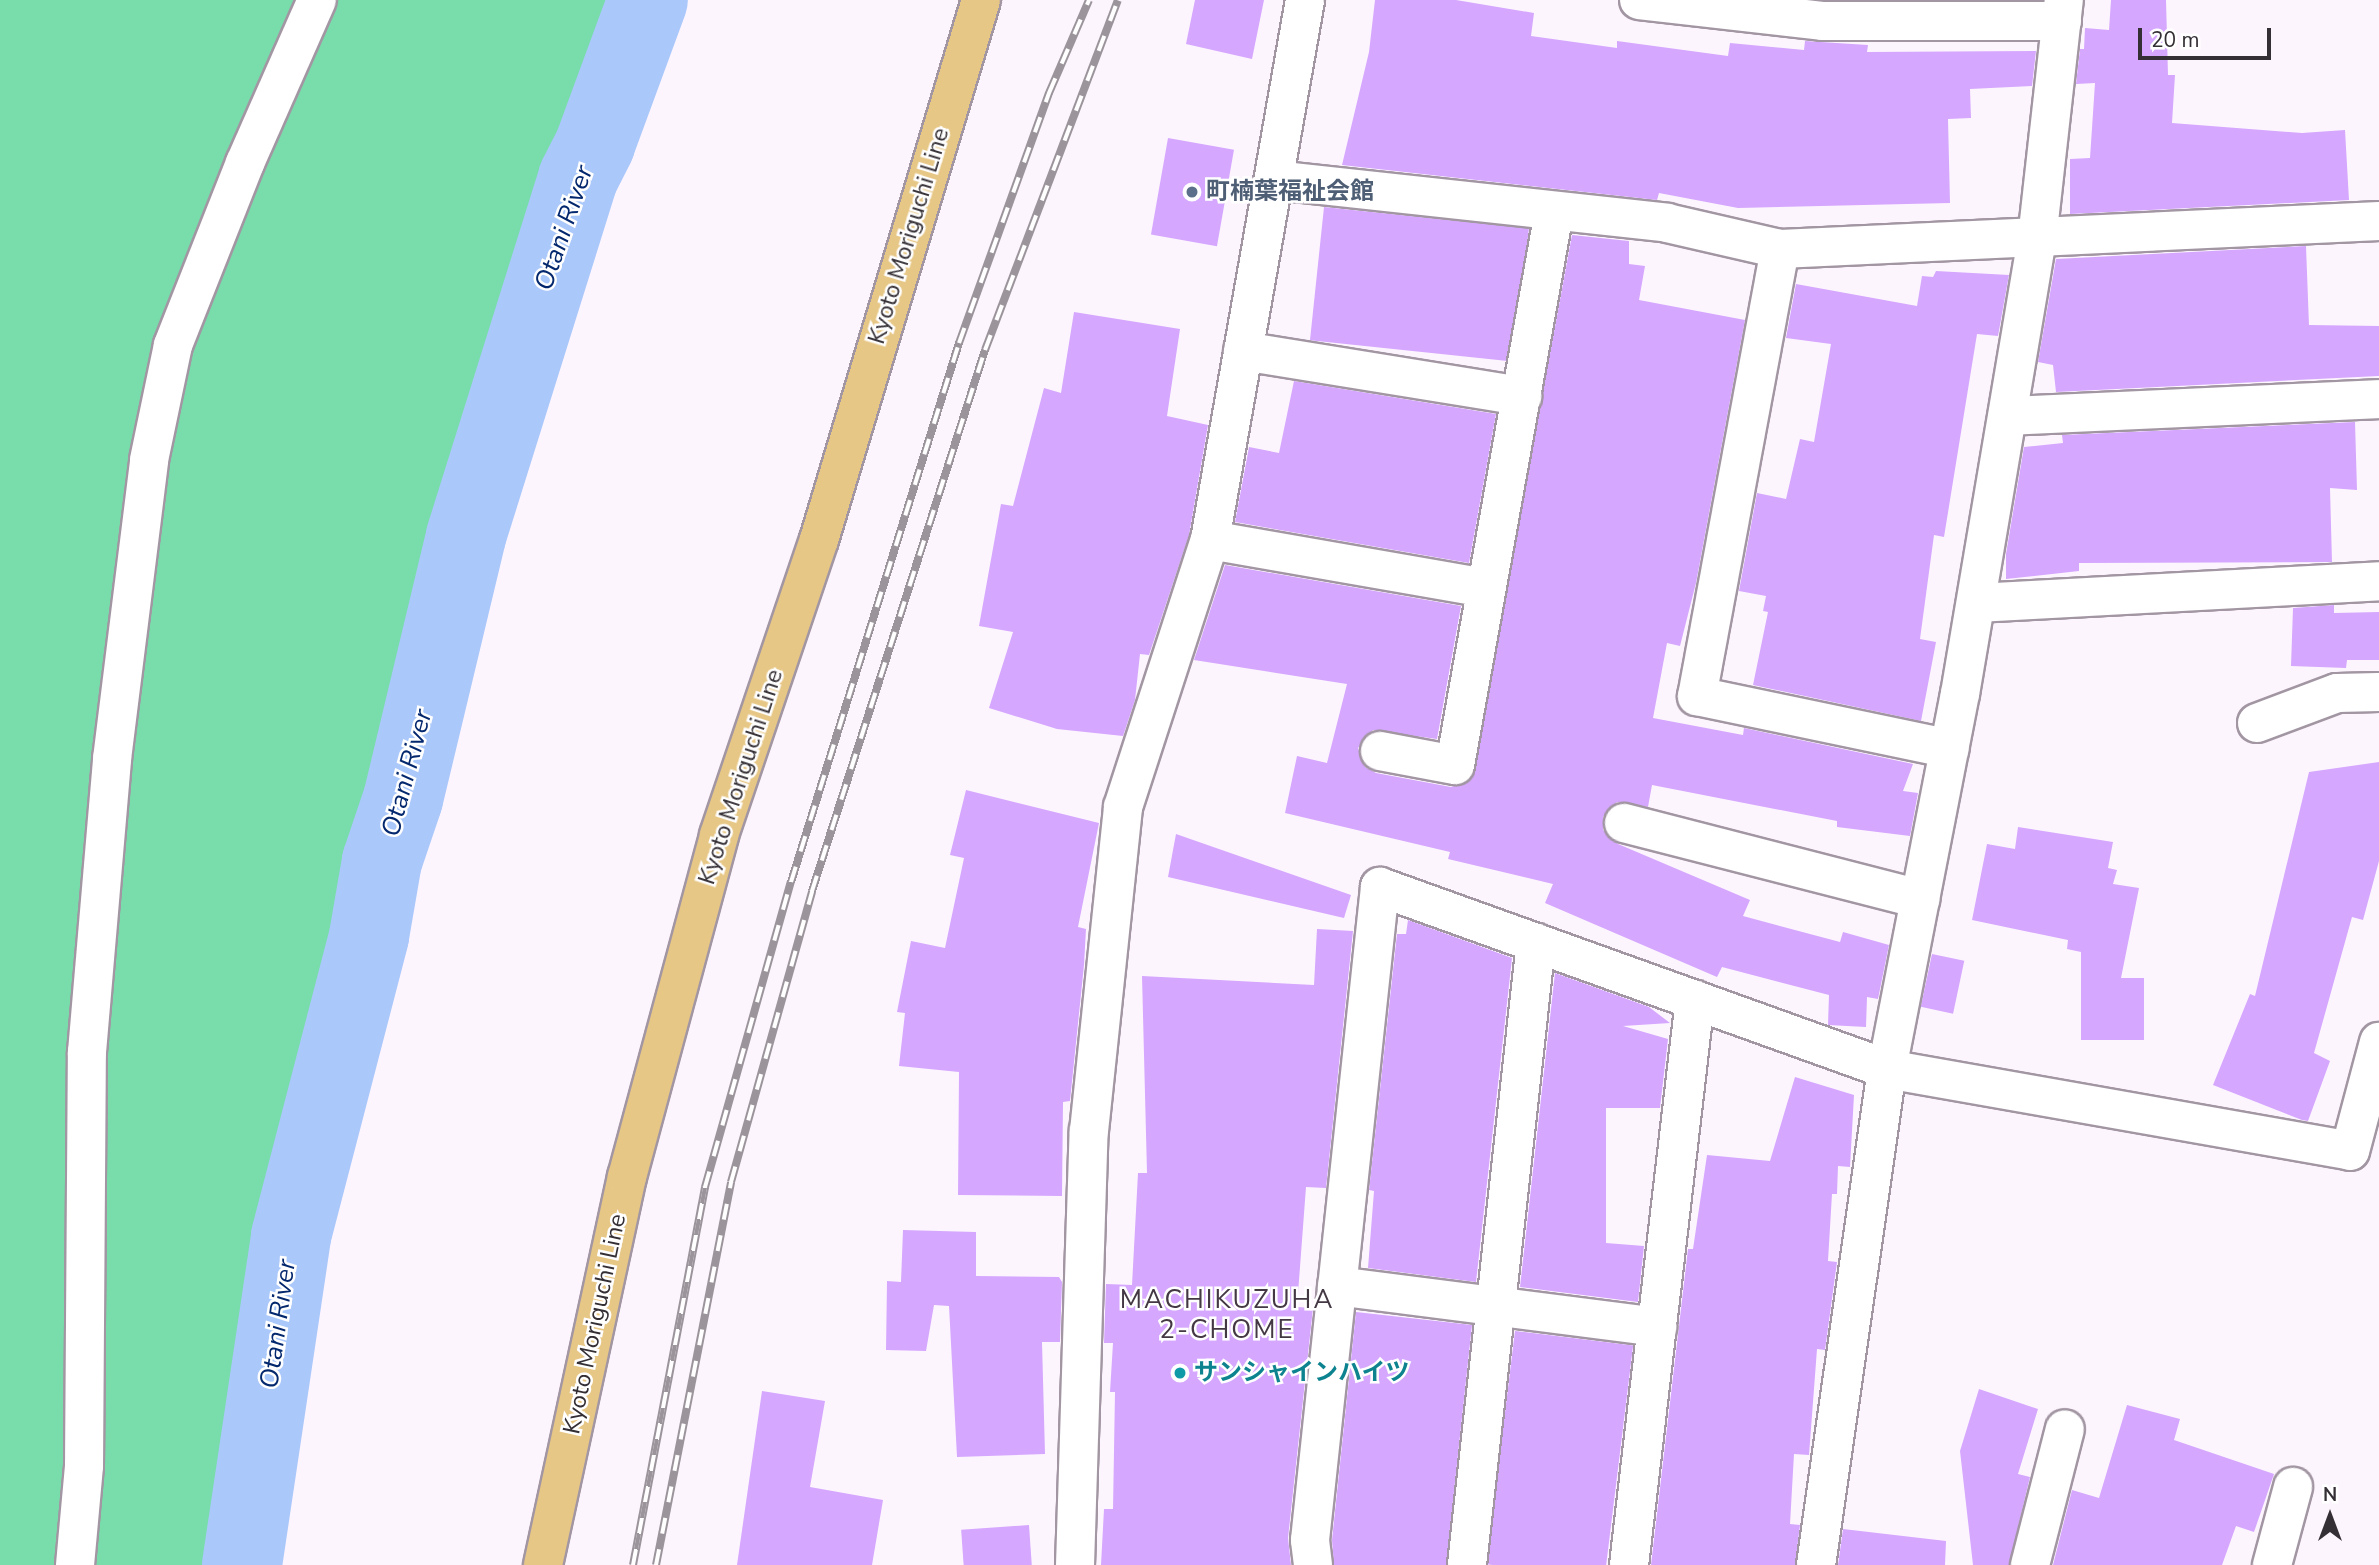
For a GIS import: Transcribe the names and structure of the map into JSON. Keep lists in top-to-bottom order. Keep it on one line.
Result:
{"streets":{"main road":["Kyoto Moriguchi Line"]},"districts":["MACHIKUZUHA 2-CHOME"],"water":["Otani River"],"places":["町楠葉福祉会館","サンシャインハイツ"],"scale_bar":"20 m","north":"top"}
